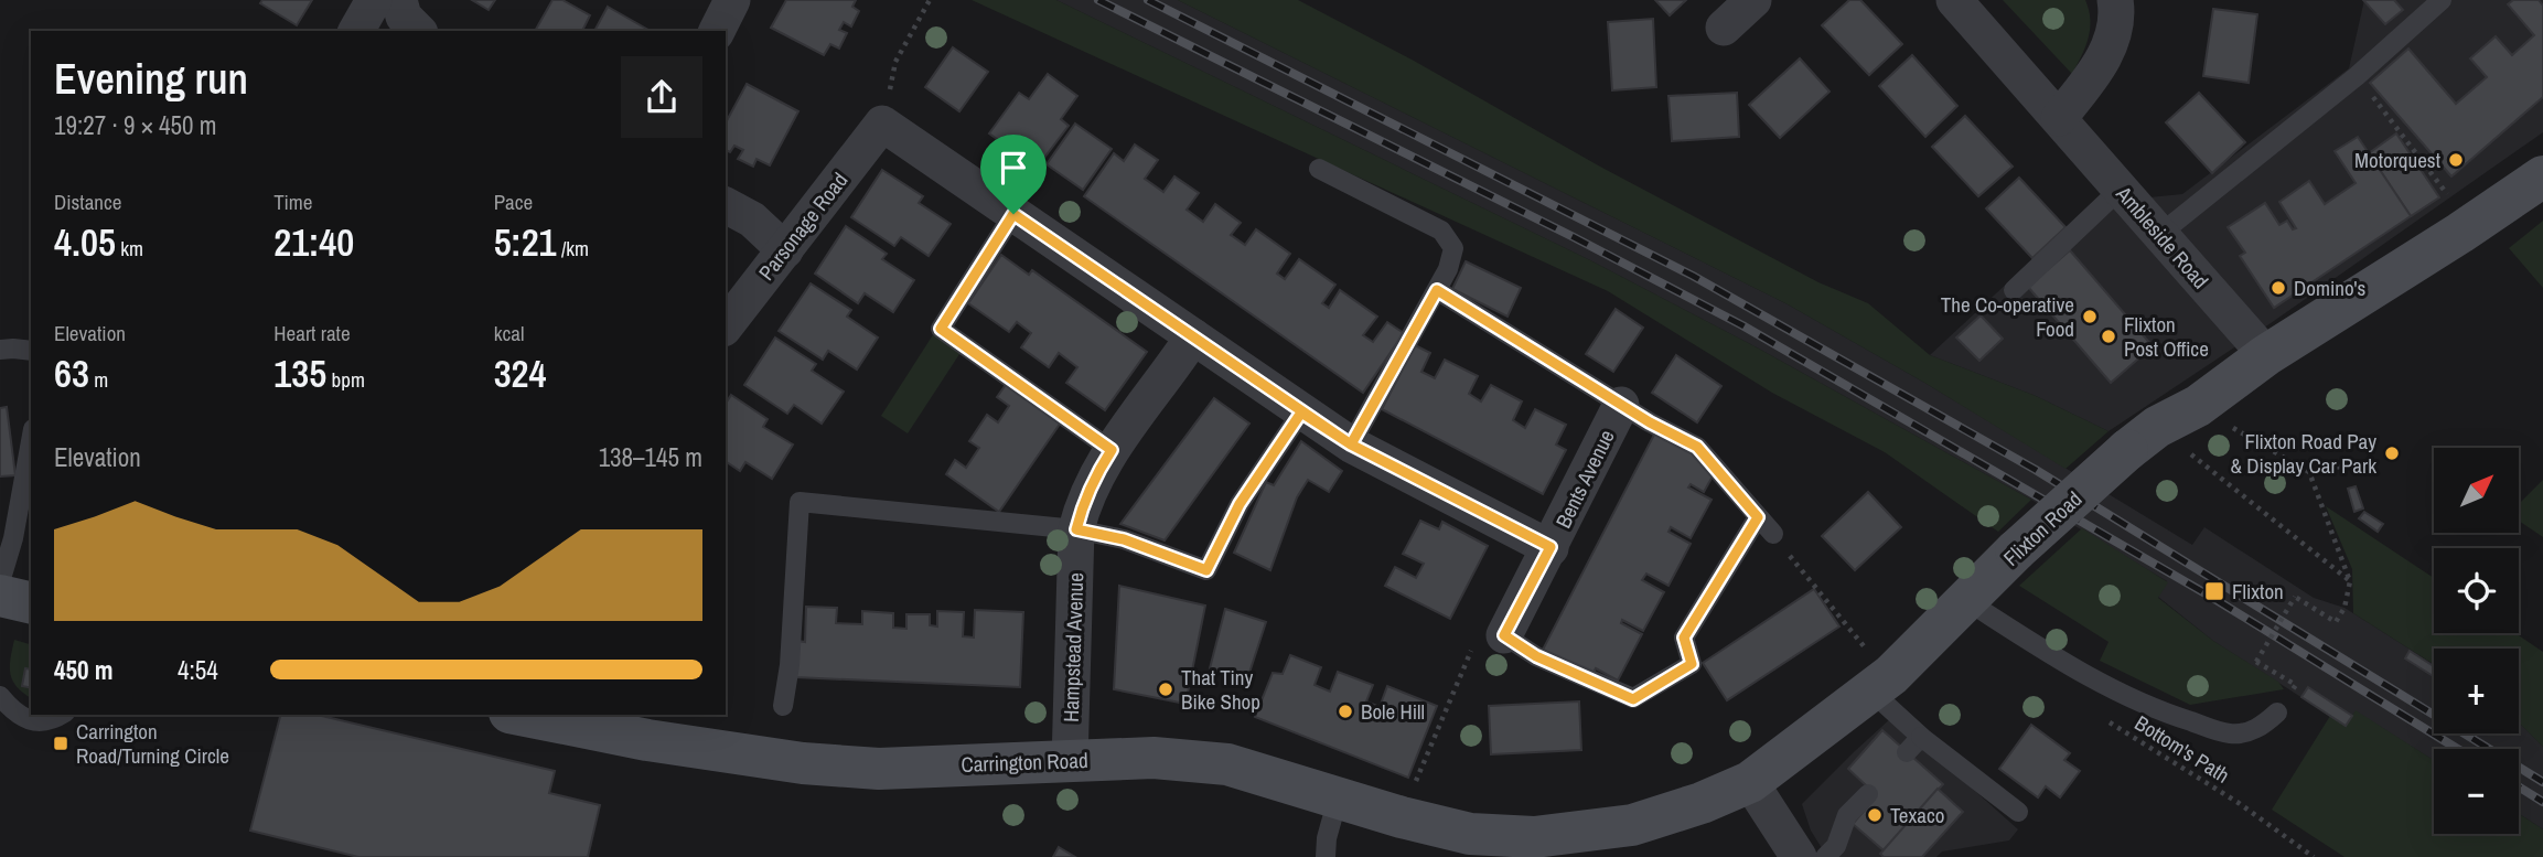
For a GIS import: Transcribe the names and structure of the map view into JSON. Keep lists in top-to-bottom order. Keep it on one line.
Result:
{"streets":{"main road":["Flixton Road","Carrington Road"],"street":["Parsonage Road","Ambleside Road","Bents Avenue","Hampstead Avenue"],"path":["Bottom's Path"]},"crossings":[["Ambleside Road","Flixton Road"],["Flixton Road","Carrington Road"],["Hampstead Avenue","Carrington Road"]],"places":{"other":["Motorquest","Domino's","The Co-operative Food","Flixton Post Office","Flixton Road Pay & Display Car Park","That Tiny Bike Shop","Bole Hill","Texaco"],"transit":["Flixton","Carrington Road/Turning Circle"]},"north":"top right","page":{"heading":["Evening run","19:27 · 9 × 450 m"],"stats":[["Distance","4.05 km"],["Time","21:40"],["Pace","5:21 /km"],["Elevation","63 m"],["Heart rate","135 bpm"],["kcal","324"]],"chart":["Elevation","138–145 m"],"map_buttons":["+","−"],"list":[{"name":"450 m","note":"4:54"}]}}
